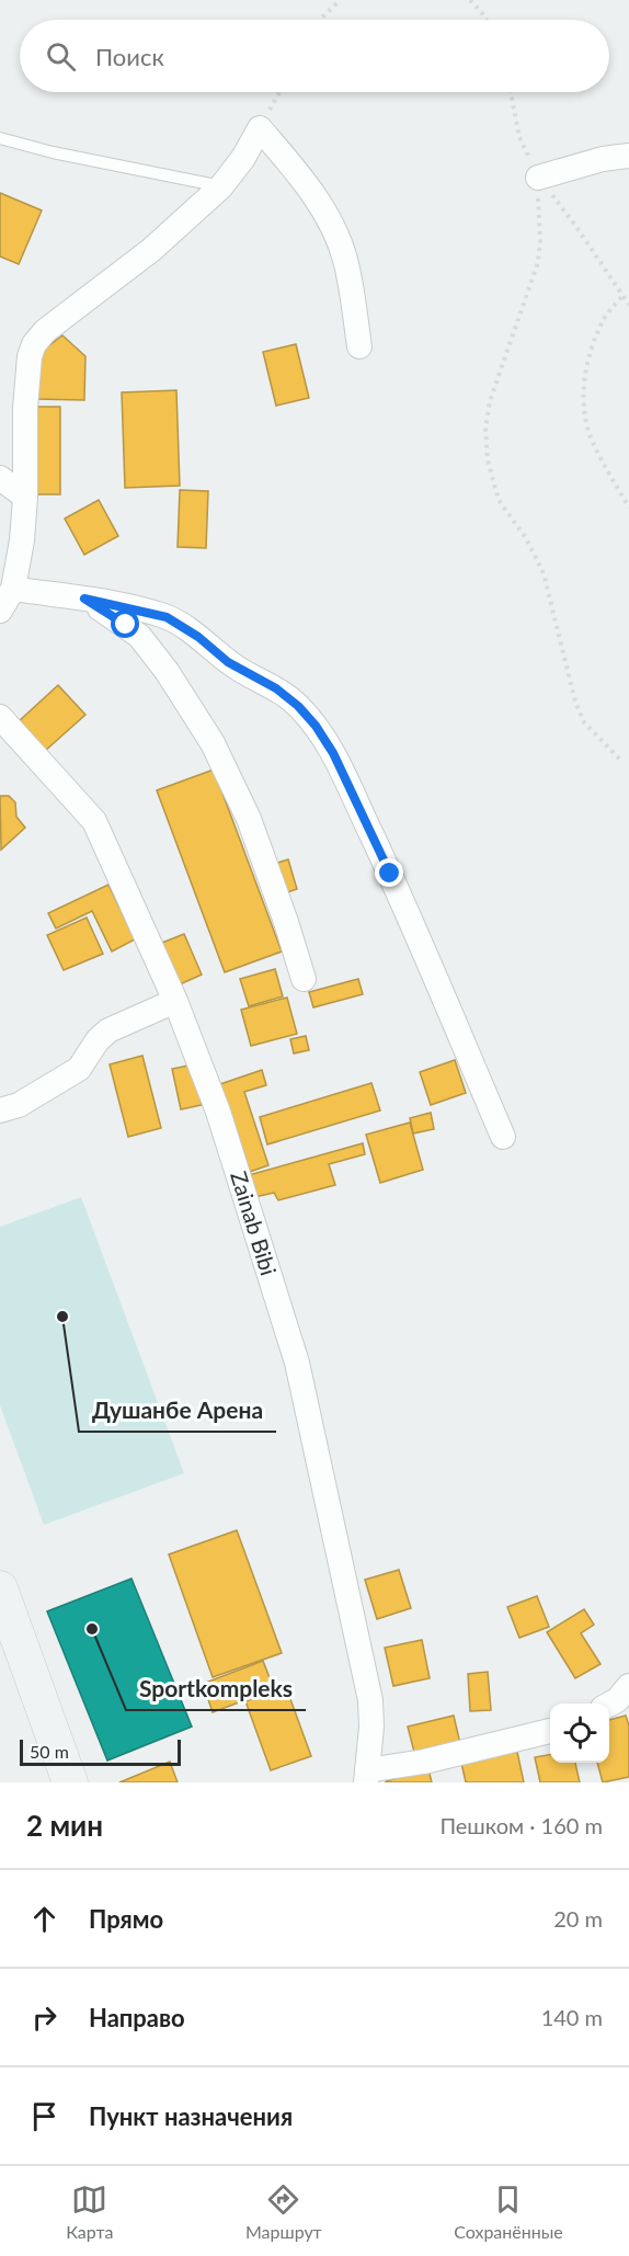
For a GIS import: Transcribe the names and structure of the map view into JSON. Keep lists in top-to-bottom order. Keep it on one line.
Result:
{"streets":{"street":["Zainab Bibi"]},"places":["Душанбе Арена","Sportkompleks"],"scale_bar":"50 m","page":{"search":"Поиск","scale":"50 m","heading":["2 мин","Пешком · 160 m"],"list":[["Прямо","20 m"],["Направо","140 m"],"Пункт назначения"],"nav":["Карта","Маршрут","Сохранённые"]}}
